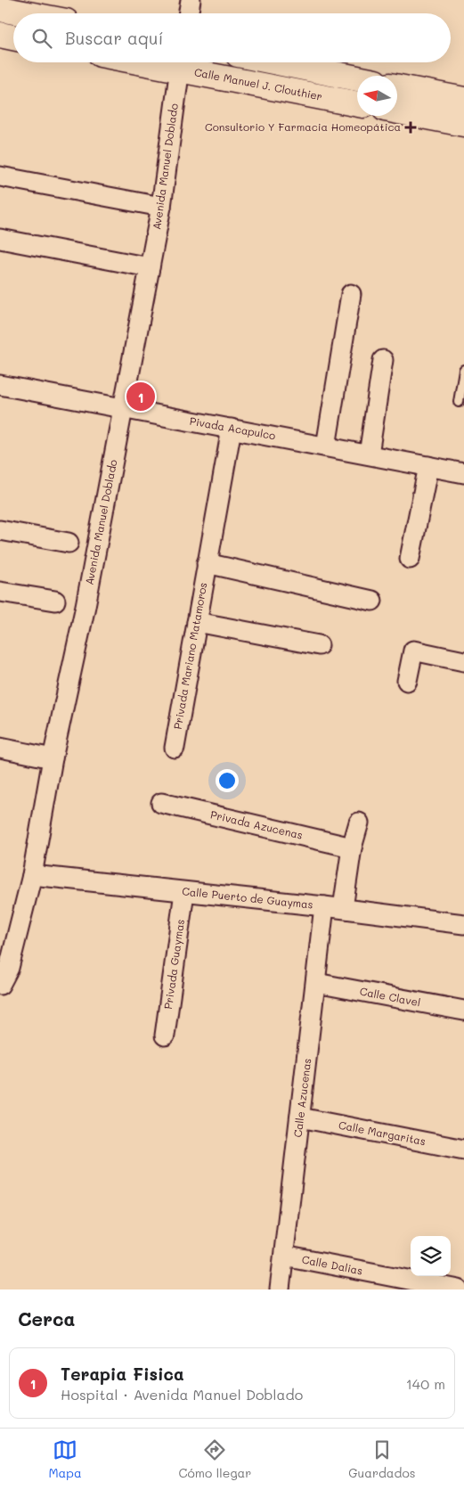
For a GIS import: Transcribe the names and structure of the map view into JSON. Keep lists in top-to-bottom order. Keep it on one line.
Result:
{"streets":{"street":["Calle Manuel J. Clouthier","Avenida Manuel Doblado","Pivada Acapulco","Privada Mariano Matamoros","Privada Azucenas","Calle Puerto de Guaymas","Privada Guaymas","Calle Clavel","Calle Azucenas","Calle Margaritas","Calle Dalias"]},"crossings":[["Calle Manuel J. Clouthier","Avenida Manuel Doblado"],["Avenida Manuel Doblado","Pivada Acapulco"],["Avenida Manuel Doblado","Calle Puerto de Guaymas"],["Pivada Acapulco","Privada Mariano Matamoros"],["Calle Puerto de Guaymas","Privada Guaymas"],["Calle Puerto de Guaymas","Calle Azucenas"],["Calle Clavel","Calle Azucenas"],["Calle Azucenas","Calle Margaritas"],["Calle Azucenas","Calle Dalias"]],"places":{"health":["Consultorio Y Farmacia Homeopática"]},"north":"left","page":{"search":"Buscar aquí","pins":"1","heading":"Cerca","list":[{"mark":"1","name":"Terapia Fisica","note":"Hospital · Avenida Manuel Doblado","value":"140 m"}],"nav":["Mapa","Cómo llegar","Guardados"]}}
